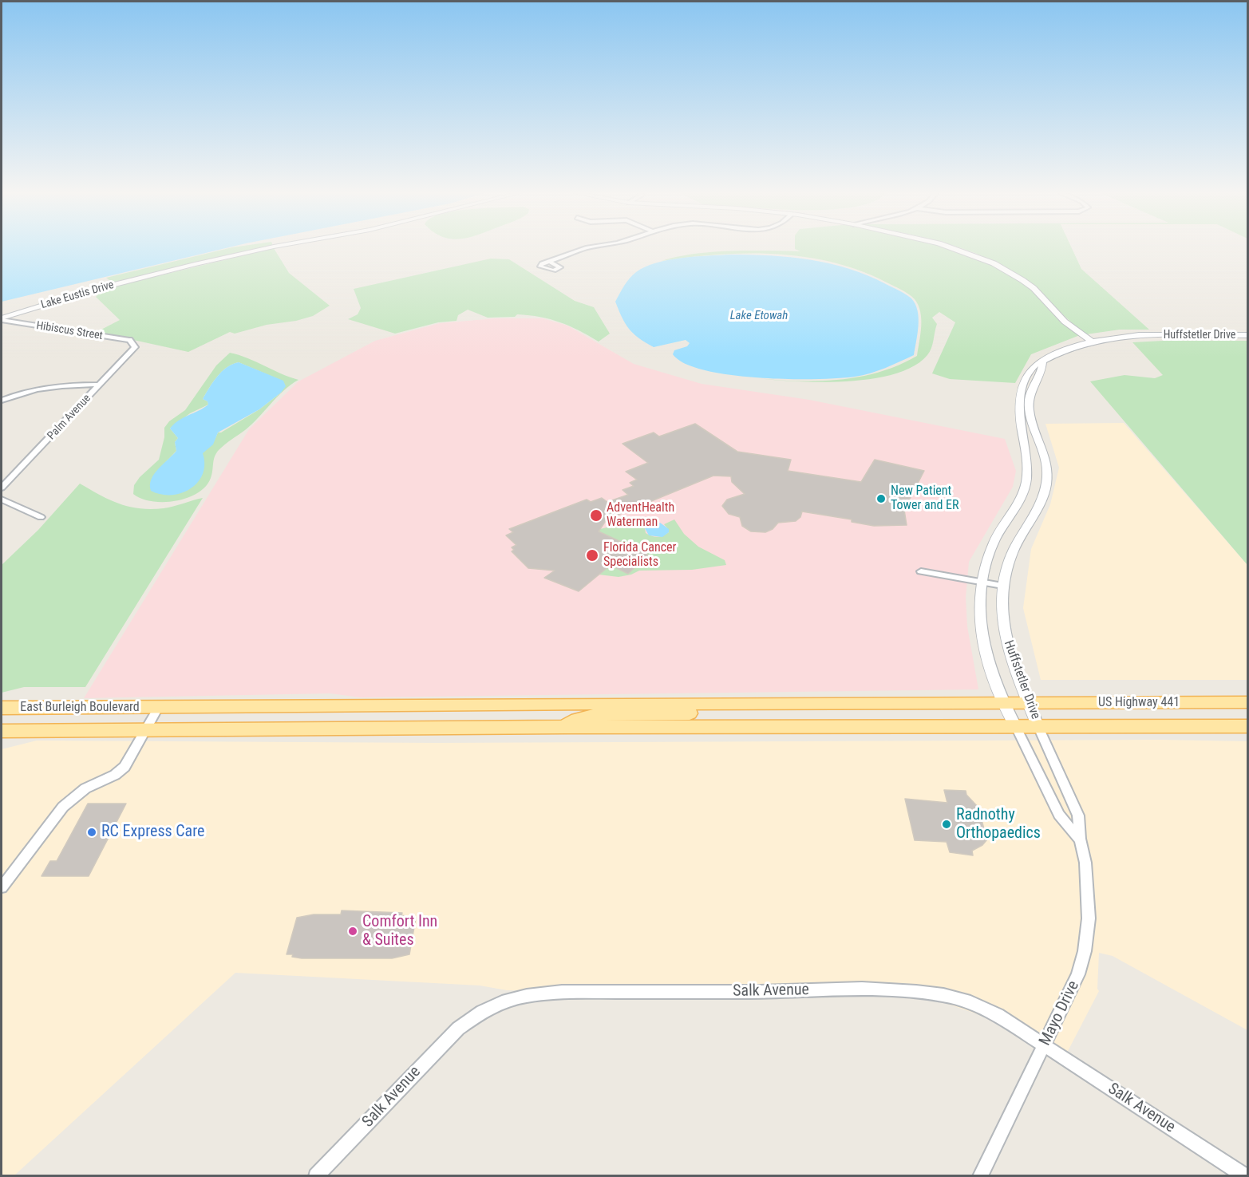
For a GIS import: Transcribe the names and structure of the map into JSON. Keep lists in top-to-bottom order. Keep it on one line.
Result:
{"streets":{"main road":["US Highway 441","East Burleigh Boulevard"],"street":["Lake Eustis Drive","Hibiscus Street","Huffstetler Drive","Palm Avenue","Salk Avenue","Mayo Drive"]},"crossings":[["Lake Eustis Drive","Hibiscus Street"],["Hibiscus Street","Palm Avenue"],["Huffstetler Drive","US Highway 441"],["Huffstetler Drive","East Burleigh Boulevard"],["Huffstetler Drive","Mayo Drive"],["US Highway 441","East Burleigh Boulevard"],["East Burleigh Boulevard","Mayo Drive"],["Salk Avenue","Mayo Drive"]],"water":["Lake Etowah"],"places":["New Patient Tower and ER","AdventHealth Waterman","Florida Cancer Specialists","Radnothy Orthopaedics","RC Express Care","Comfort Inn & Suites"]}
